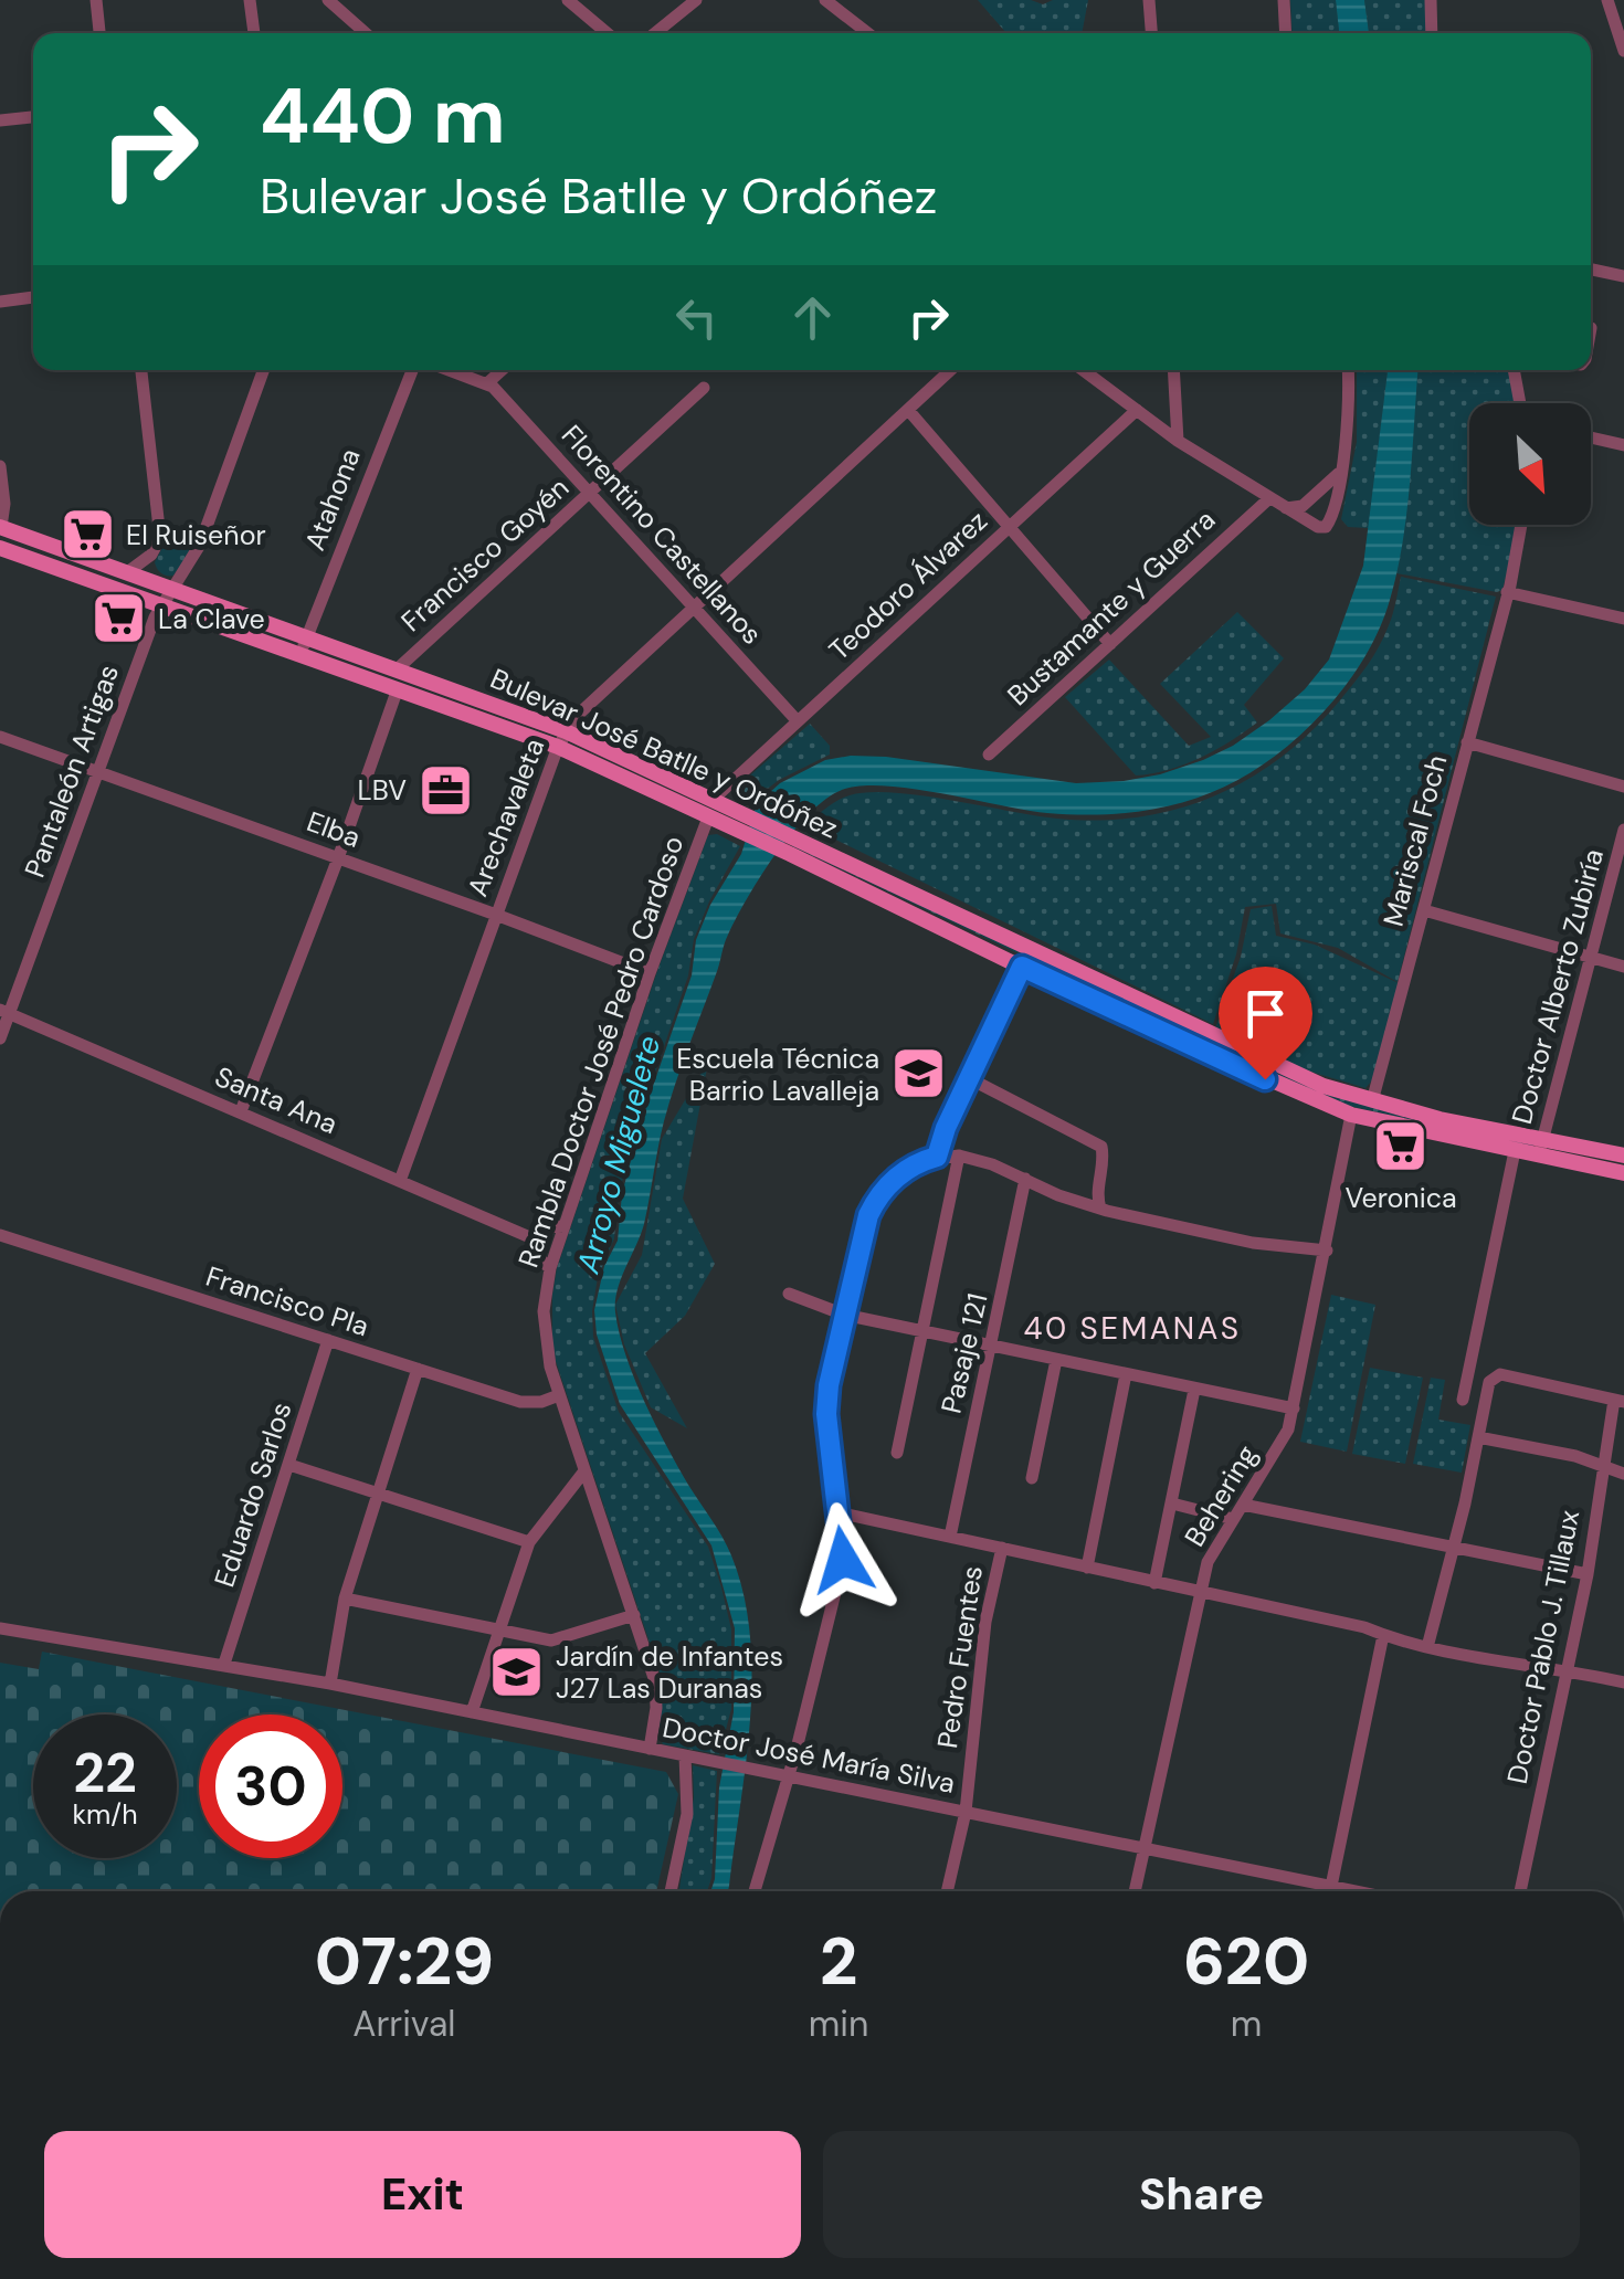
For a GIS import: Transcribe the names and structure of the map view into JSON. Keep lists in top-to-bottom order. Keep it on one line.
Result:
{"streets":{"main road":["Bulevar José Batlle y Ordóñez"],"street":["Atahona","Florentino Castellanos","Francisco Goyén","Teodoro Álvarez","Bustamante y Guerra","Pantaleón Artigas","Arechavaleta","Elba","Mariscal Foch","Doctor Alberto Zubiría","Rambla Doctor José Pedro Cardoso","Santa Ana","Francisco Pla","Pasaje 121","Eduardo Sarlos","Behering","Doctor Pablo J. Tillaux","Pedro Fuentes","Doctor José María Silva"]},"crossings":[["Atahona","Bulevar José Batlle y Ordóñez"],["Florentino Castellanos","Francisco Goyén"],["Florentino Castellanos","Teodoro Álvarez"],["Florentino Castellanos","Arechavaleta"],["Francisco Goyén","Bulevar José Batlle y Ordóñez"],["Teodoro Álvarez","Bulevar José Batlle y Ordóñez"],["Bulevar José Batlle y Ordóñez","Pantaleón Artigas"],["Bulevar José Batlle y Ordóñez","Arechavaleta"],["Bulevar José Batlle y Ordóñez","Mariscal Foch"],["Bulevar José Batlle y Ordóñez","Doctor Alberto Zubiría"],["Bulevar José Batlle y Ordóñez","Rambla Doctor José Pedro Cardoso"],["Bulevar José Batlle y Ordóñez","Behering"],["Pantaleón Artigas","Elba"],["Pantaleón Artigas","Santa Ana"],["Arechavaleta","Elba"],["Arechavaleta","Santa Ana"],["Elba","Rambla Doctor José Pedro Cardoso"],["Rambla Doctor José Pedro Cardoso","Francisco Pla"],["Rambla Doctor José Pedro Cardoso","Doctor José María Silva"],["Francisco Pla","Eduardo Sarlos"],["Eduardo Sarlos","Doctor José María Silva"],["Behering","Doctor José María Silva"],["Pedro Fuentes","Doctor José María Silva"]],"districts":["40 SEMANAS"],"water":["Arroyo Miguelete"],"places":{"supermarket":["El Ruiseñor","La Clave","Veronica"],"office":["LBV"],"school or university":["Escuela Técnica Barrio Lavalleja","Jardín de Infantes J27 Las Duranas"]},"north":"bottom right","page":{"turn":["440 m","Bulevar José Batlle y Ordóñez"],"speed":"22 km/h","limit":"30","eta":["07:29","Arrival","2","min","620","m"],"buttons":["Exit","Share"]}}
